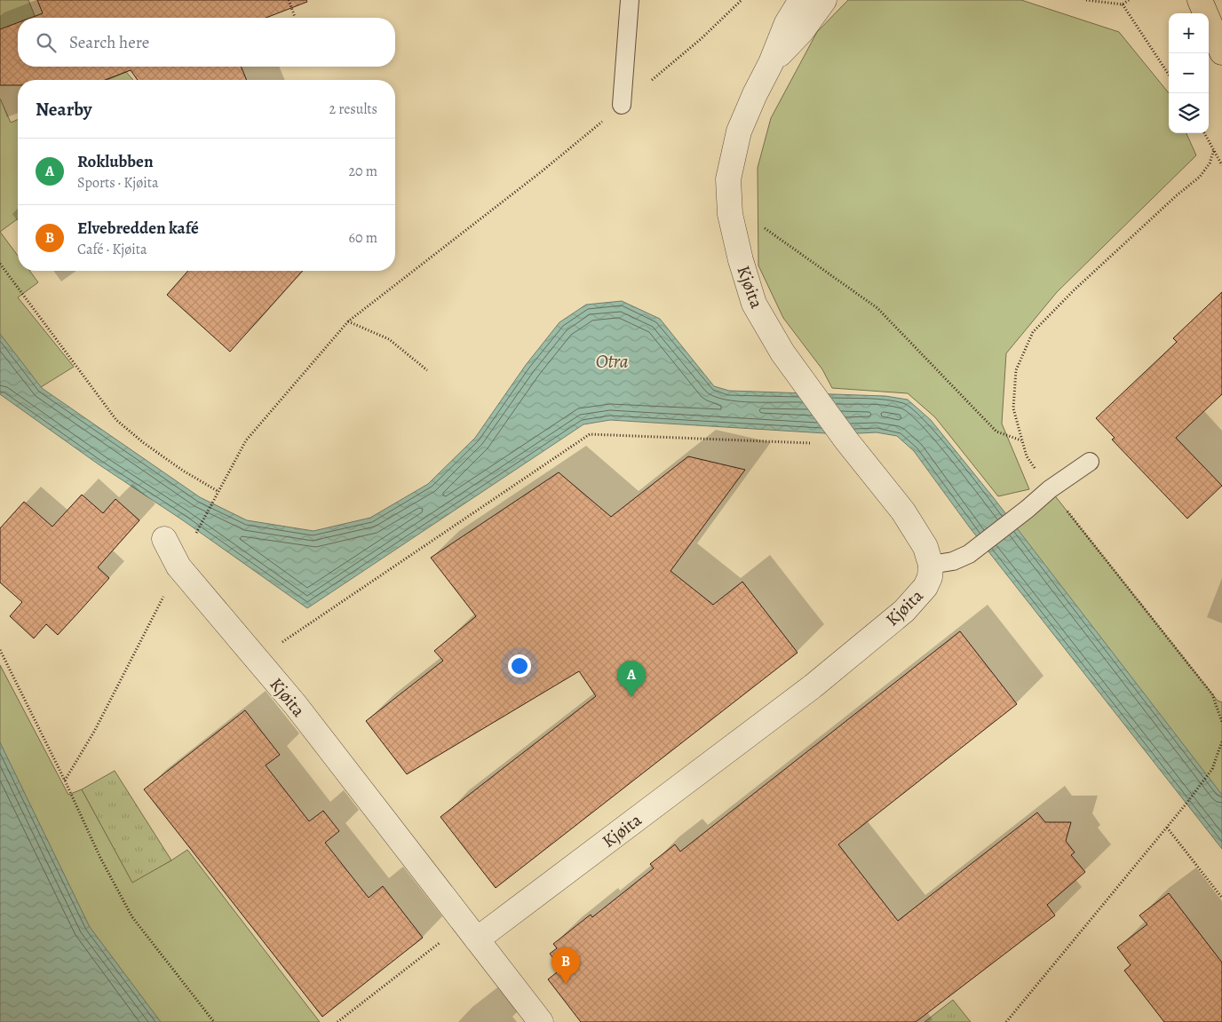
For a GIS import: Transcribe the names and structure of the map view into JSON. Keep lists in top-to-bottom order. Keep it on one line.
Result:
{"streets":{"street":["Kjøita"]},"water":["Otra"],"page":{"map_buttons":["+","−"],"search":"Search here","heading":["Nearby","2 results"],"list":[{"mark":"A","name":"Roklubben","note":"Sports · Kjøita","value":"20 m"},{"mark":"B","name":"Elvebredden kafé","note":"Café · Kjøita","value":"60 m"}],"pins":["A","B"]}}
